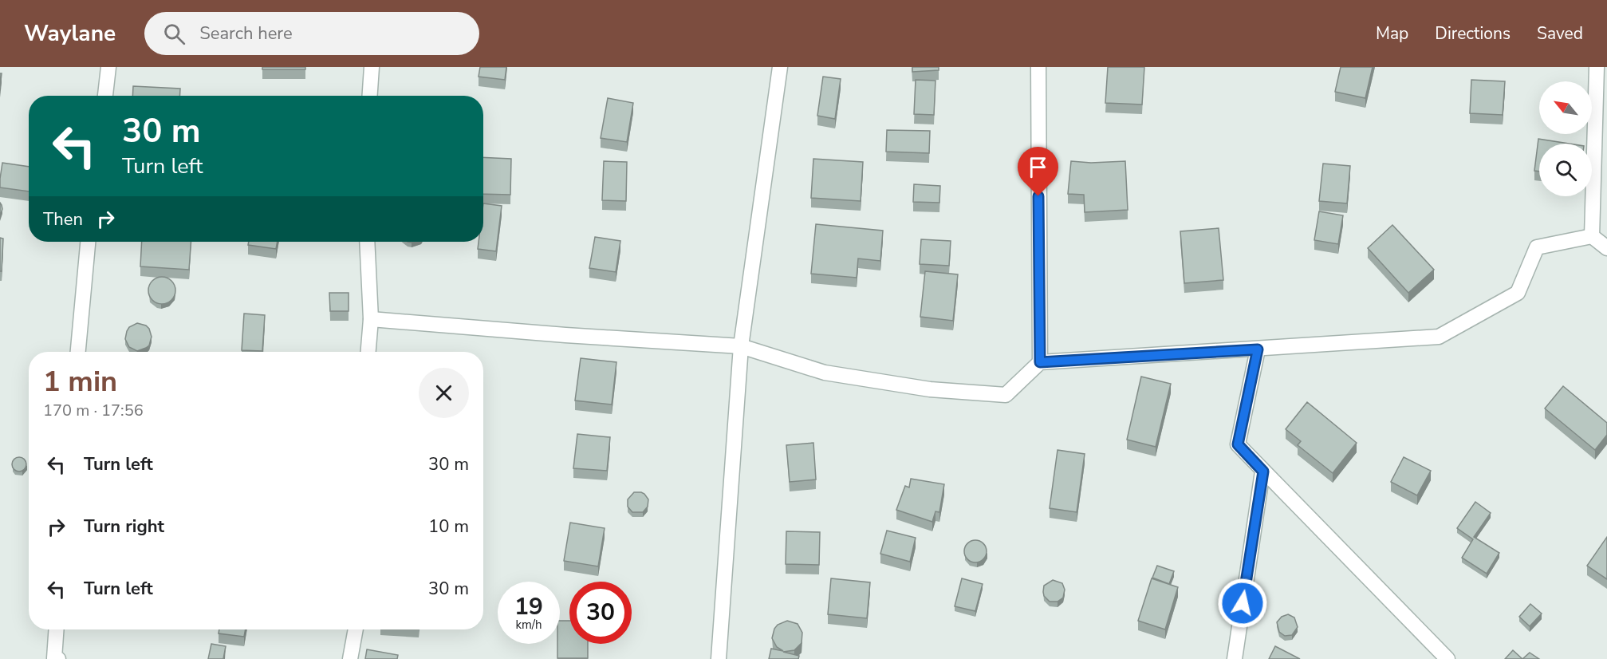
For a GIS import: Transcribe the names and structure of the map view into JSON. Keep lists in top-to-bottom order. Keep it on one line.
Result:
{"north":"top left","page":{"header":"Waylane","search":"Search here","nav":["Map","Directions","Saved"],"turn":["30 m","Turn left"],"then":"Then","heading":["1 min","170 m · 17:56"],"list":[{"name":"Turn left","value":"30 m"},{"name":"Turn right","value":"10 m"},{"name":"Turn left","value":"30 m"}],"speed":"19 km/h","limit":"30"}}
